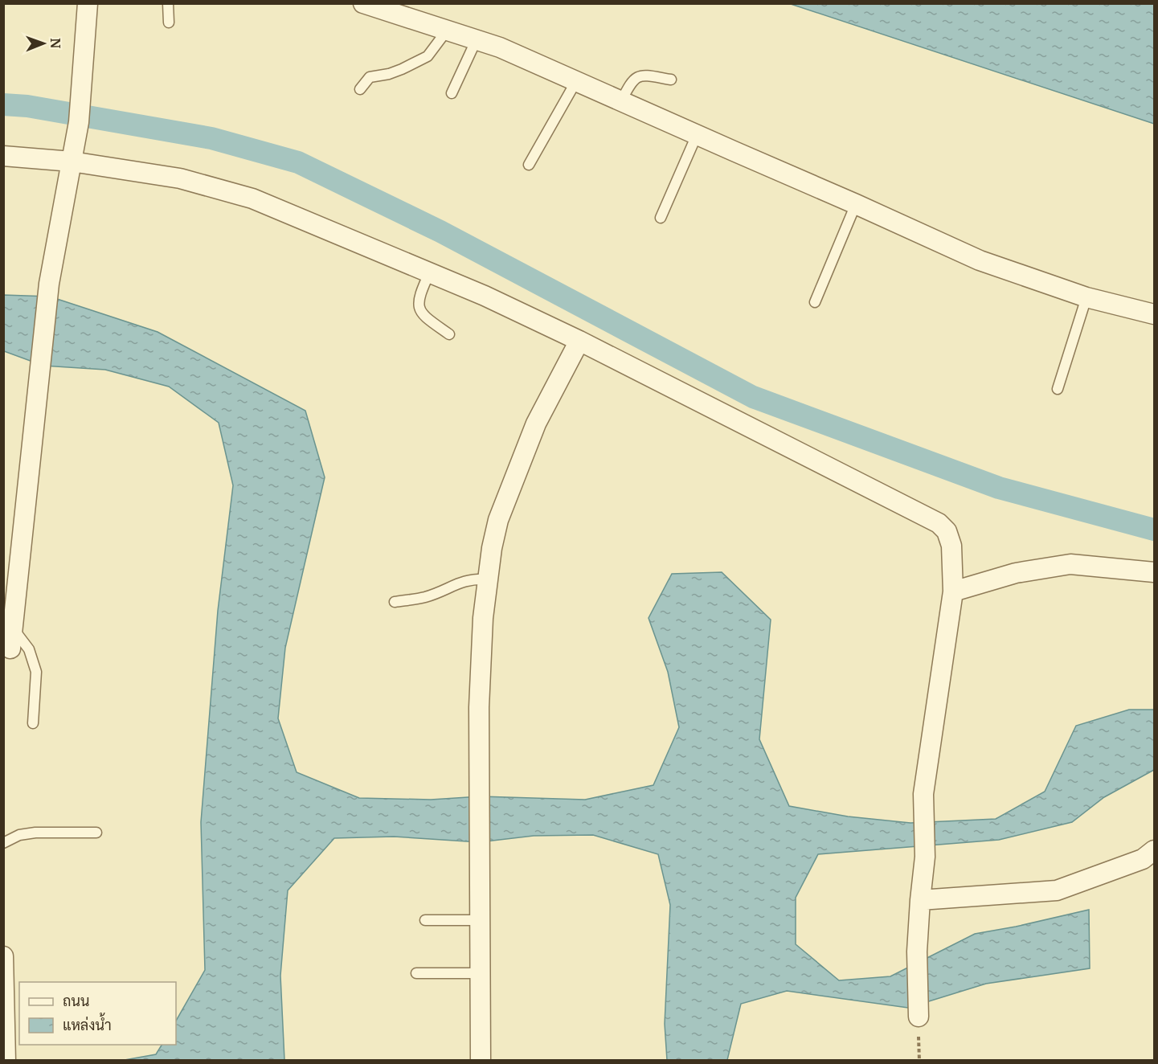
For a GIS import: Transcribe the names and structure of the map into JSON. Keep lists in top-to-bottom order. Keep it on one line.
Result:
{"legend":["ถนน","แหล่งน้ำ"],"north":"right"}
